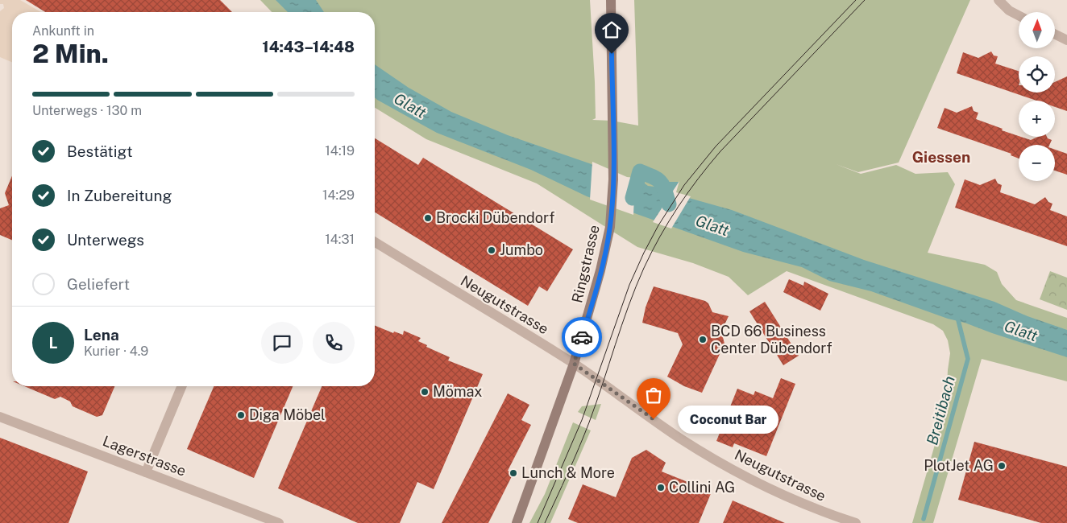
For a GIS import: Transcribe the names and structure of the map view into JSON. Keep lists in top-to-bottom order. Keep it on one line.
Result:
{"streets":{"main road":["Ringstrasse"],"street":["Neugutstrasse","Lagerstrasse"]},"crossings":[["Ringstrasse","Neugutstrasse"]],"districts":["Giessen"],"water":["Glatt","Breitibach"],"places":["Brocki Dübendorf","Jumbo","BCD 66 Business Center Dübendorf","Mömax","Diga Möbel","Coconut Bar","PlotJet AG","Lunch & More","Collini AG"],"north":"top","page":{"map_buttons":["+","−"],"heading":["2 Min.","Ankunft in","14:43–14:48"],"panel":["Lena","Kurier · 4.9"],"bar":"Unterwegs · 130 m","list":[["Bestätigt","14:19"],["In Zubereitung","14:29"],["Unterwegs","14:31"],"Geliefert"],"round":"L","bubble":"Coconut Bar"}}
